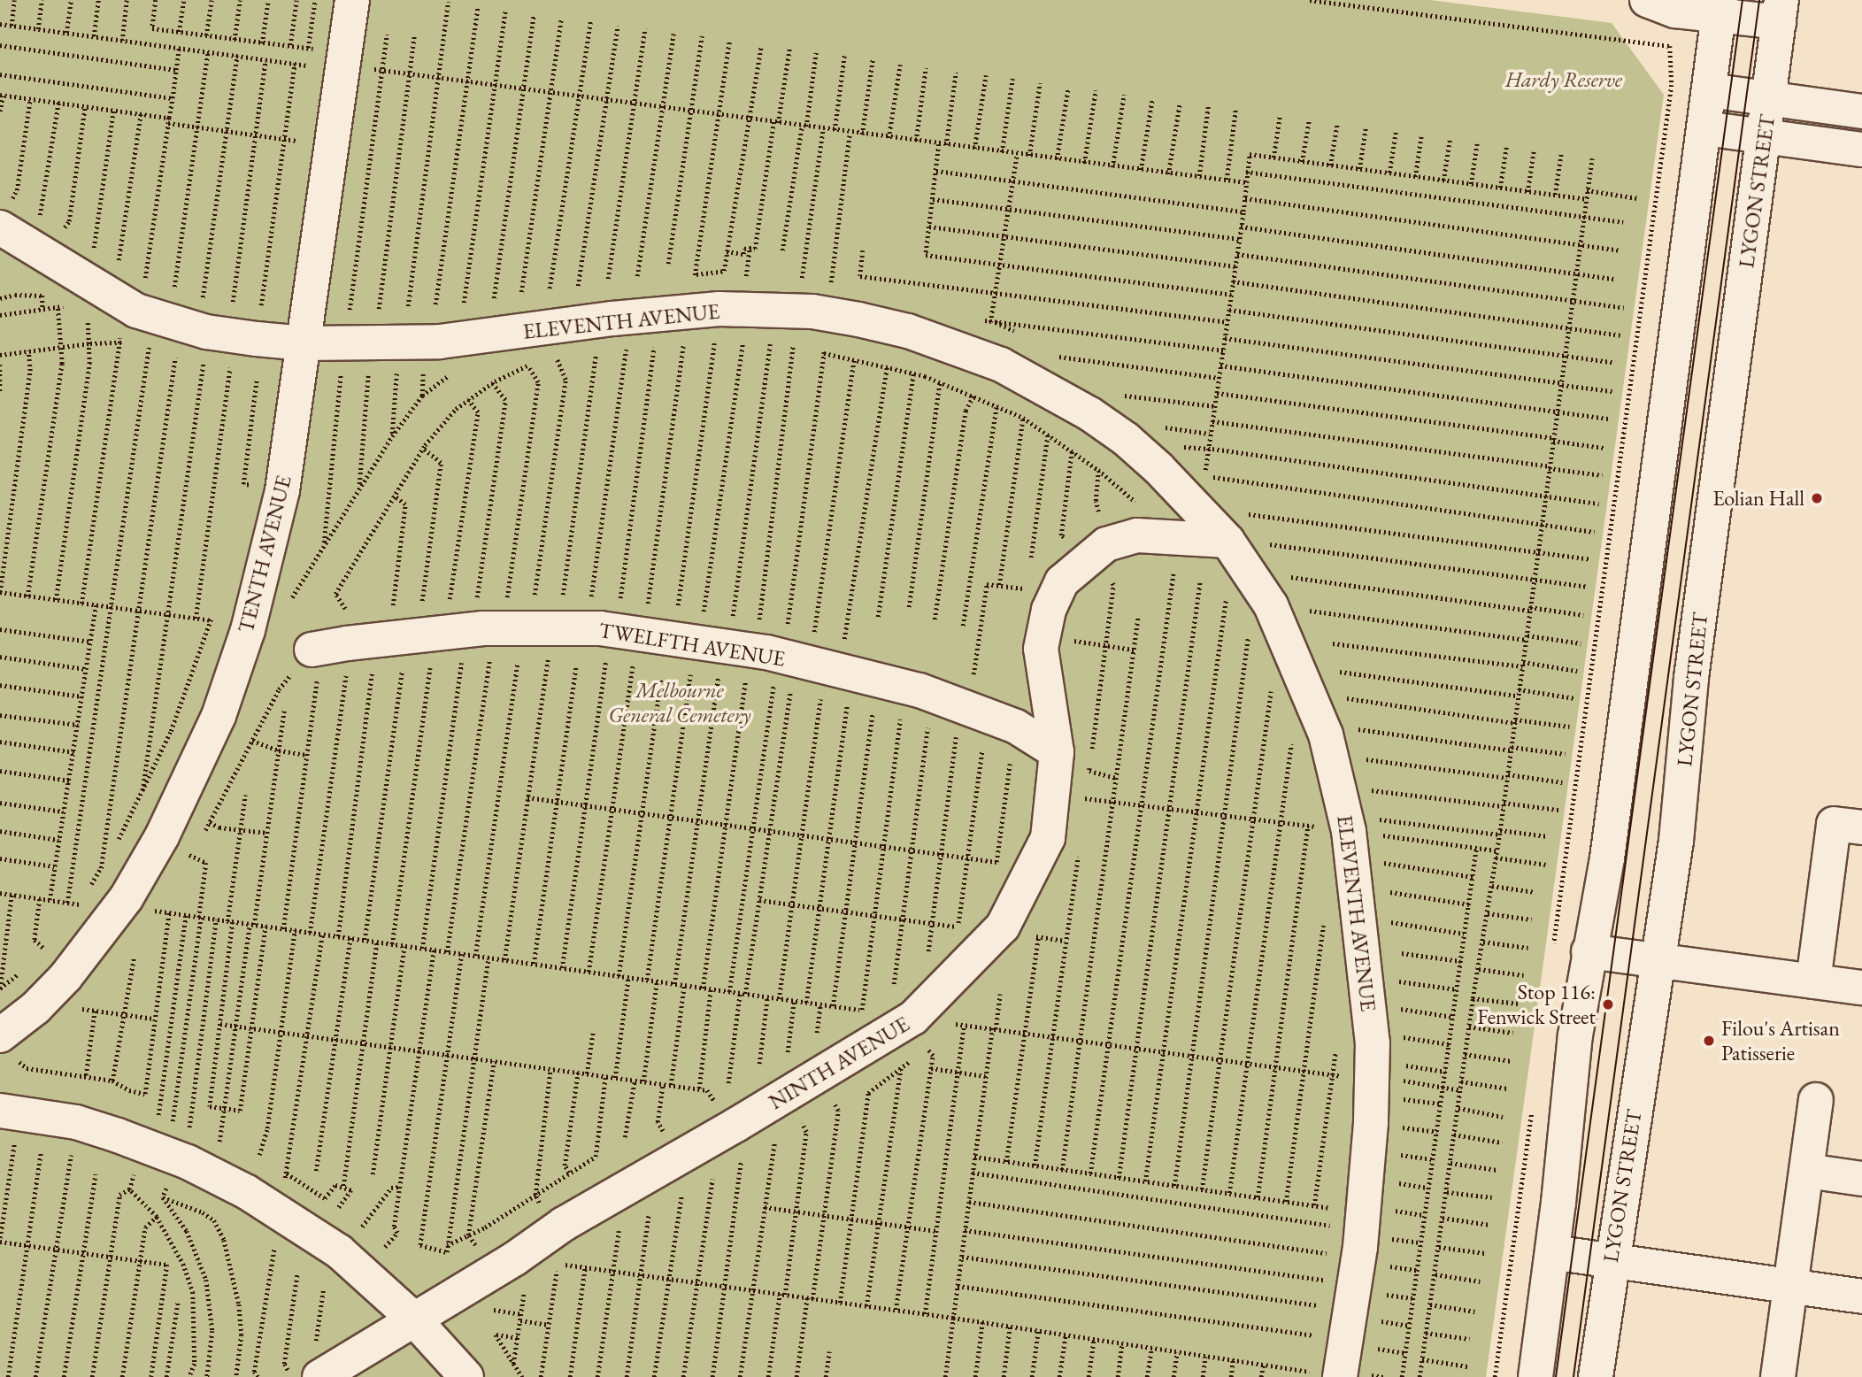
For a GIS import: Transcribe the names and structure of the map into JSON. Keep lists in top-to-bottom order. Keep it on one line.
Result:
{"streets":{"street":["LYGON STREET","ELEVENTH AVENUE","TENTH AVENUE","TWELFTH AVENUE","NINTH AVENUE"]},"crossings":[["ELEVENTH AVENUE","TENTH AVENUE"],["ELEVENTH AVENUE","NINTH AVENUE"],["TWELFTH AVENUE","NINTH AVENUE"]],"parks":["Hardy Reserve","Melbourne General Cemetery"],"places":["Eolian Hall","Stop 116: Fenwick Street","Filou's Artisan Patisserie"]}
